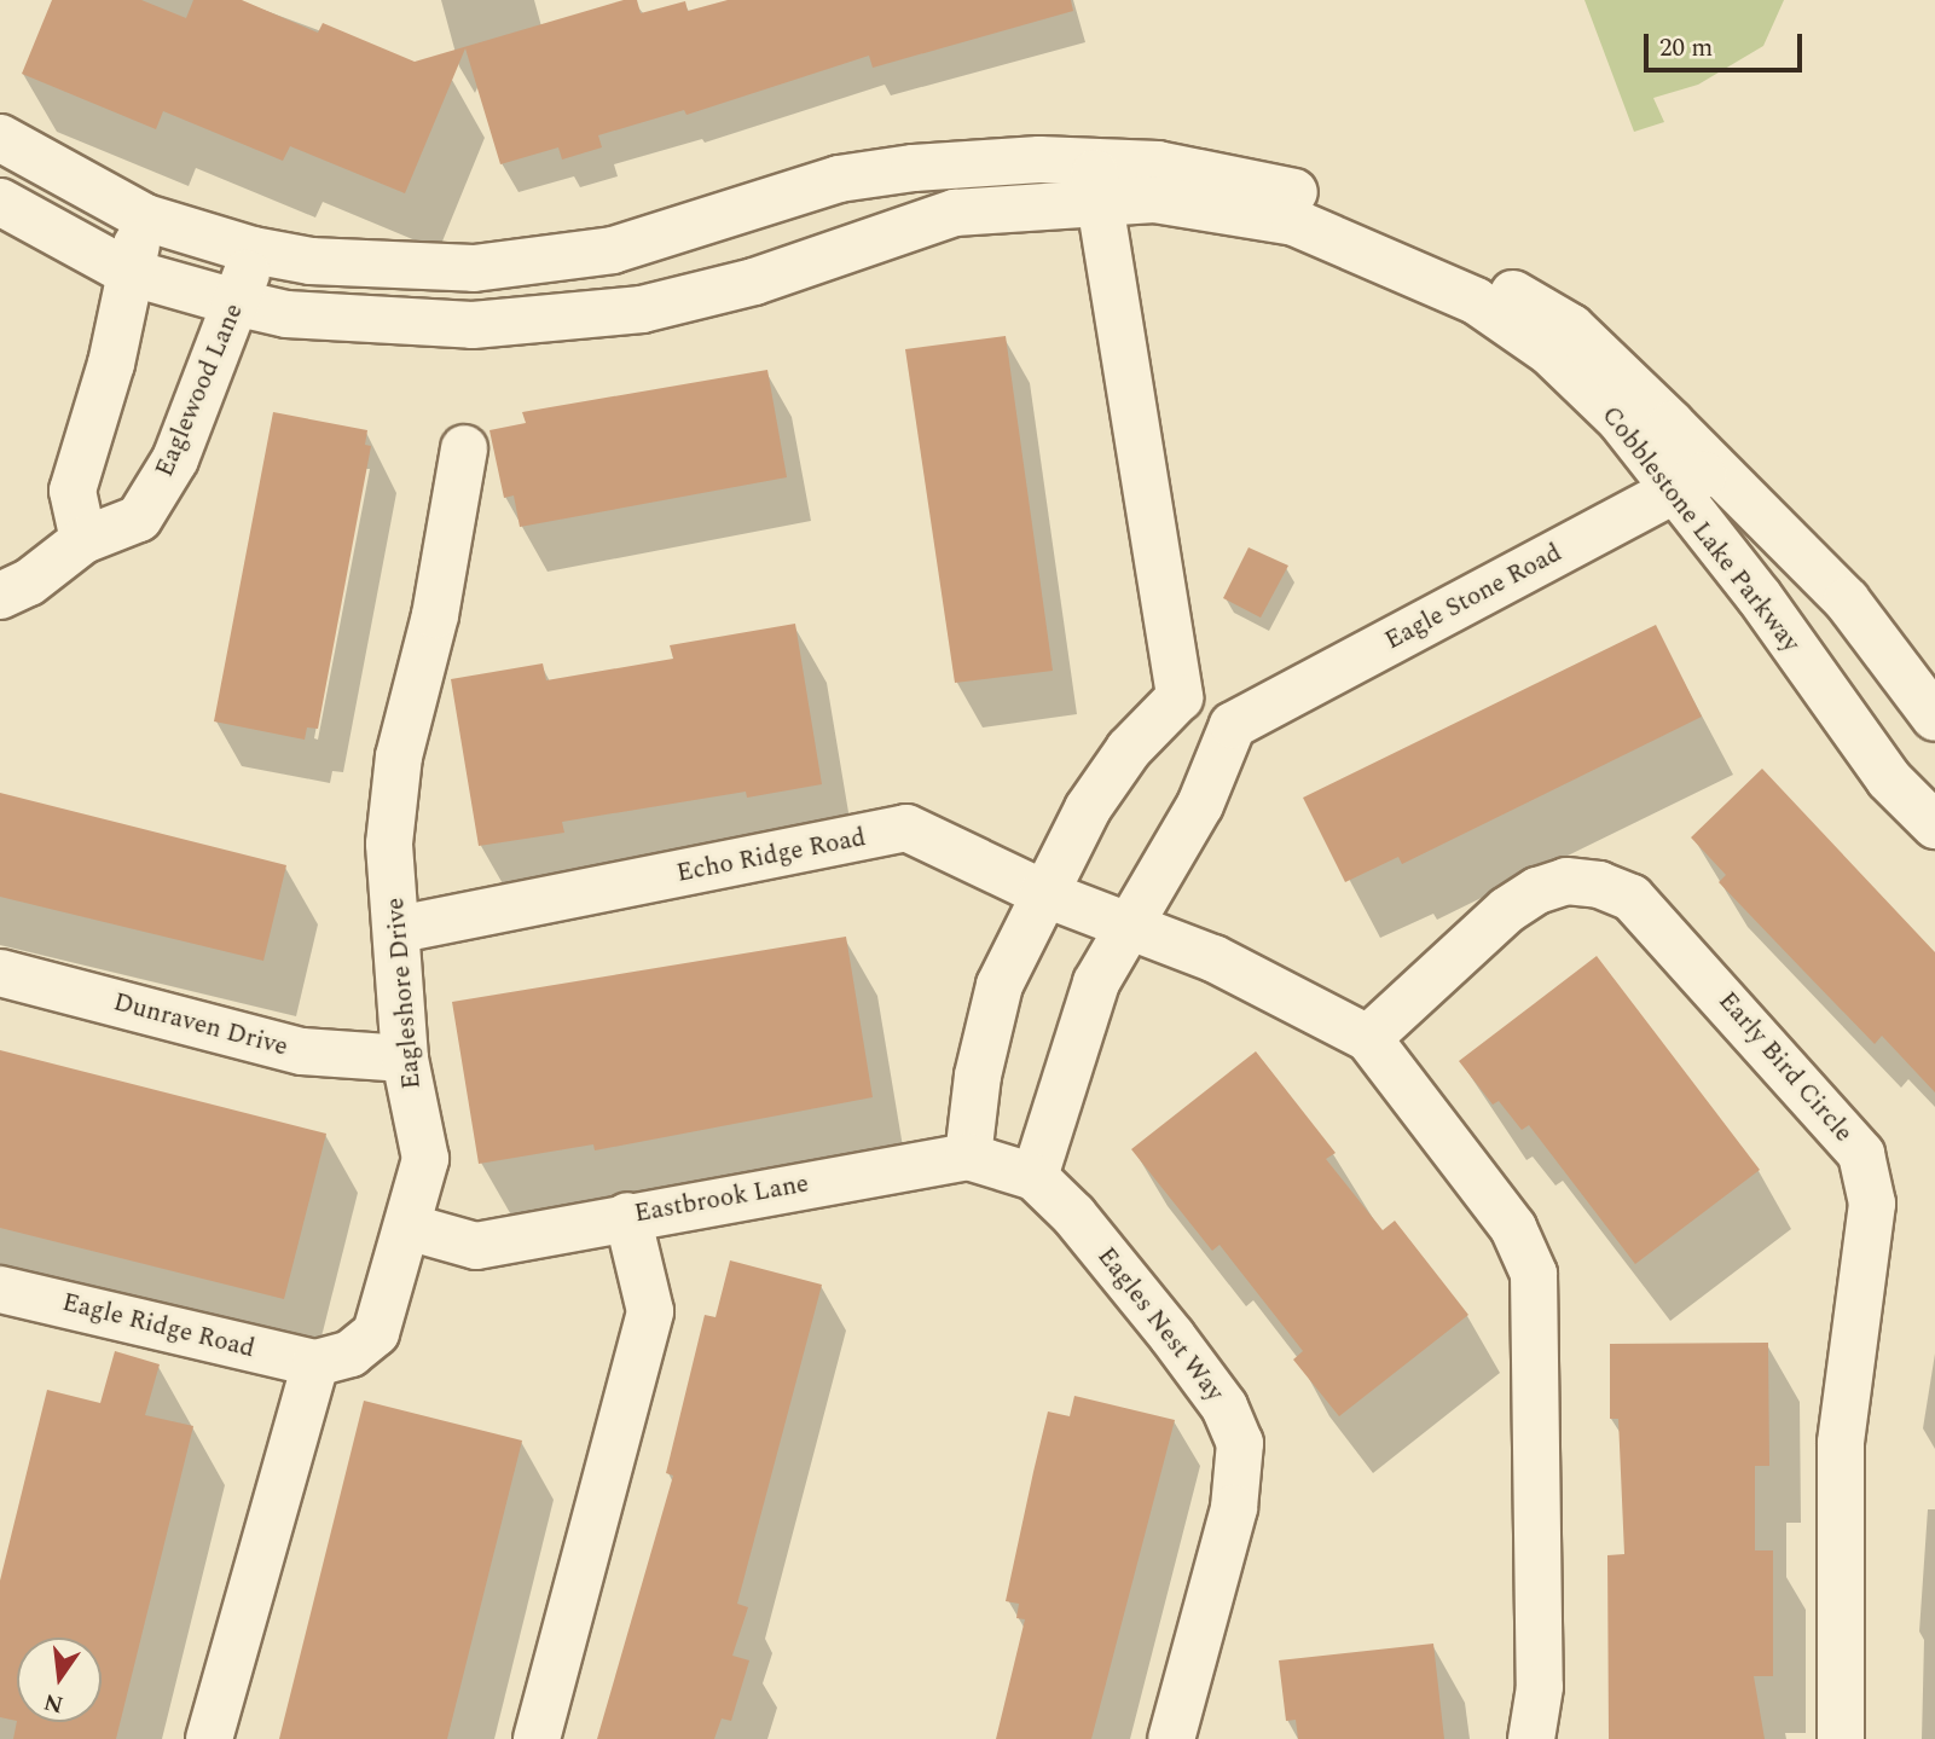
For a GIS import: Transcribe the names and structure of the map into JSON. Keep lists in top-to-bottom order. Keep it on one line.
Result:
{"streets":{"street":["Eaglewood Lane","Cobblestone Lake Parkway","Eagle Stone Road","Echo Ridge Road","Eagleshore Drive","Dunraven Drive","Early Bird Circle","Eastbrook Lane","Eagles Nest Way","Eagle Ridge Road"]},"crossings":[["Eaglewood Lane","Cobblestone Lake Parkway"],["Cobblestone Lake Parkway","Eagle Stone Road"],["Echo Ridge Road","Eagleshore Drive"],["Eagleshore Drive","Dunraven Drive"],["Eagleshore Drive","Eastbrook Lane"],["Eagleshore Drive","Eagle Ridge Road"],["Eastbrook Lane","Eagles Nest Way"]],"scale_bar":"20 m","north":"bottom"}
